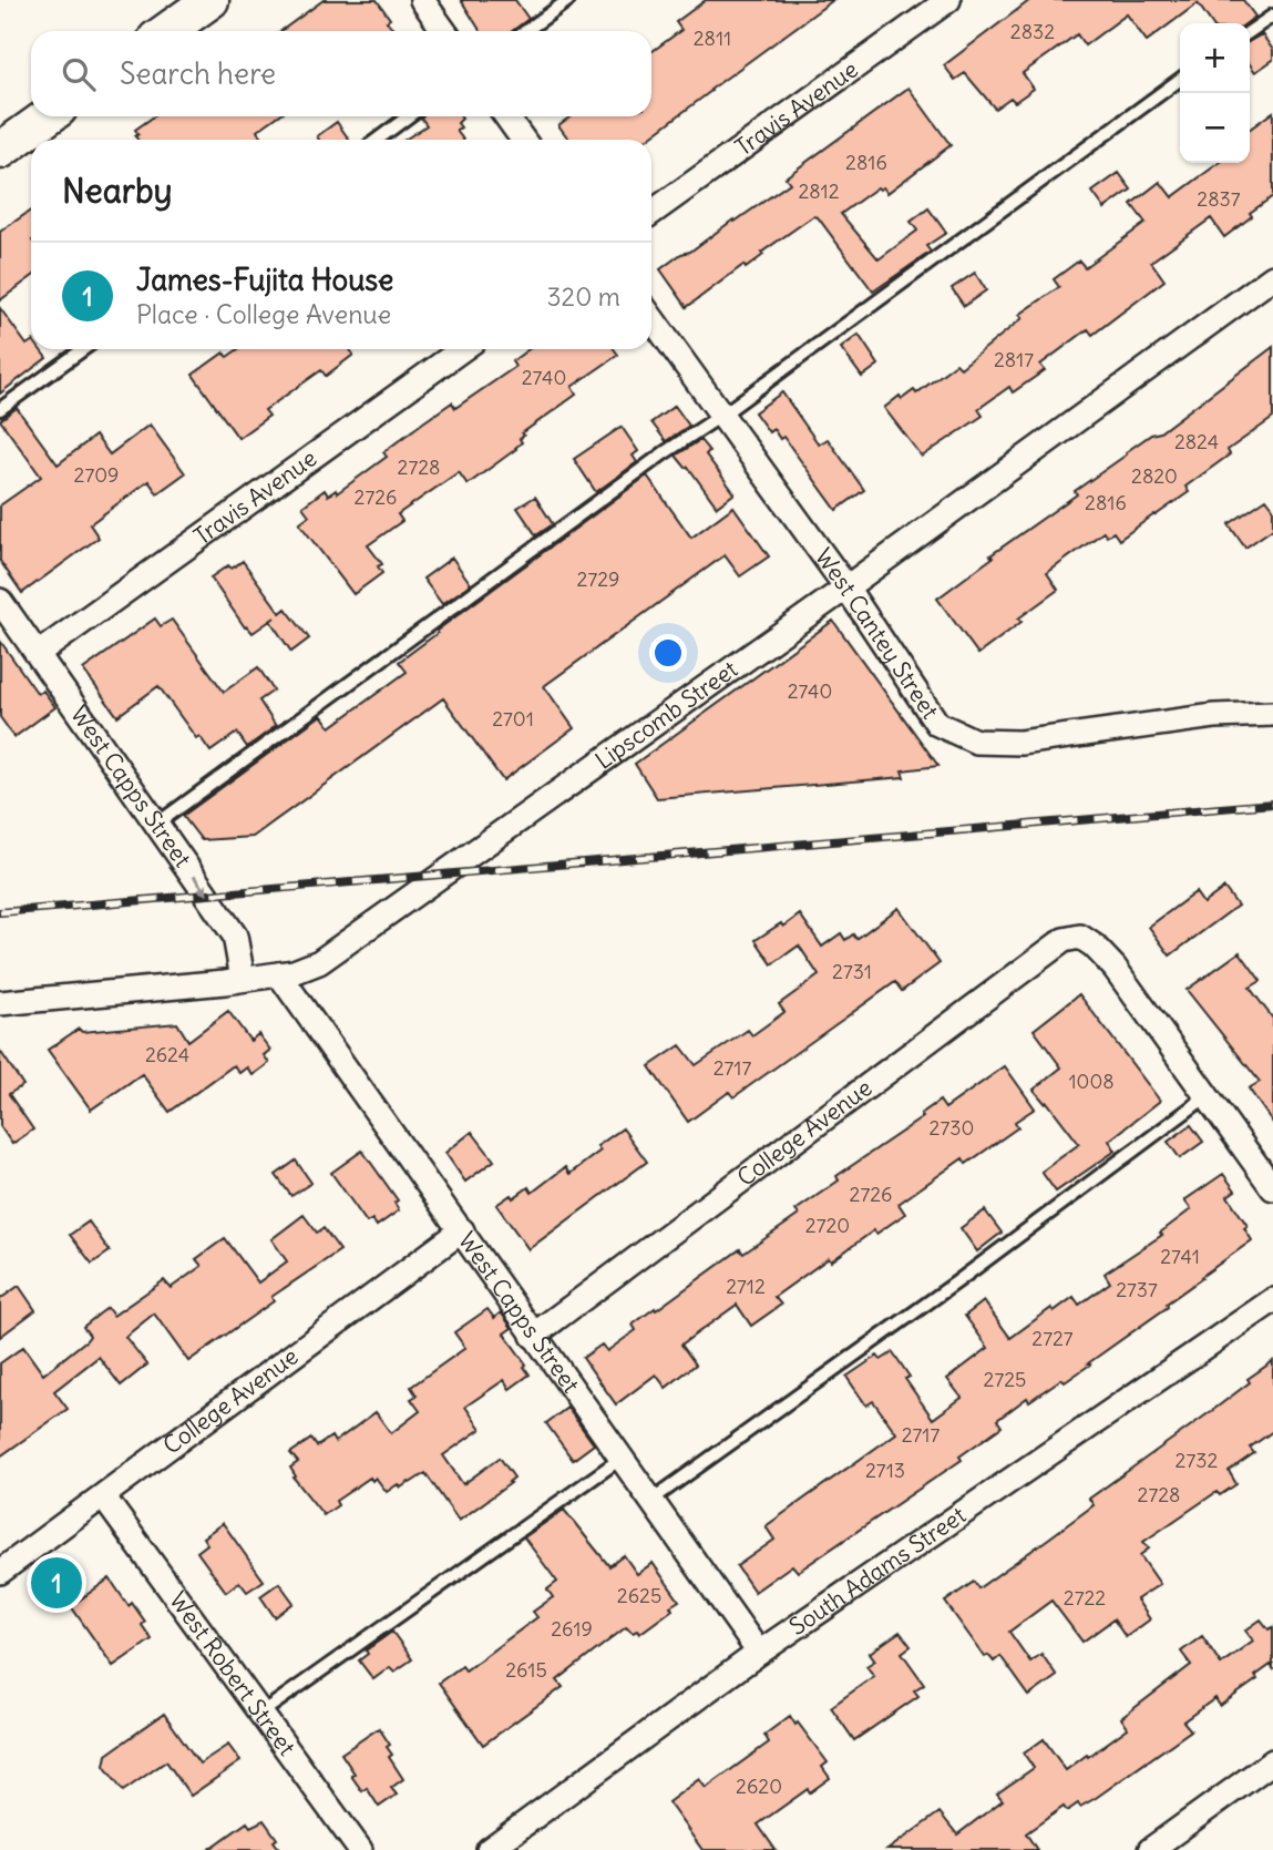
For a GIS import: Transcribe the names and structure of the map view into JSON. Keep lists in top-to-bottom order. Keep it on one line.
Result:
{"streets":{"street":["Travis Avenue","West Cantey Street","Lipscomb Street","West Capps Street","College Avenue","South Adams Street","West Robert Street"]},"crossings":[["Travis Avenue","West Capps Street"],["West Cantey Street","Lipscomb Street"],["Lipscomb Street","West Capps Street"],["West Capps Street","College Avenue"],["West Capps Street","South Adams Street"],["College Avenue","West Robert Street"]],"house_numbers":["2832","2811","2816","2812","2837","2817","2740","2824","2728","2709","2820","2726","2816","2729","2740","2701","2731","2624","2717","1008","2730","2726","2720","2741","2712","2737","2727","2725","2717","2732","2713","2728","2625","2722","2619","2615","2620"],"page":{"map_buttons":["+","−"],"search":"Search here","heading":"Nearby","list":[{"mark":"1","name":"James-Fujita House","note":"Place · College Avenue","value":"320 m"}],"pins":"1"}}
